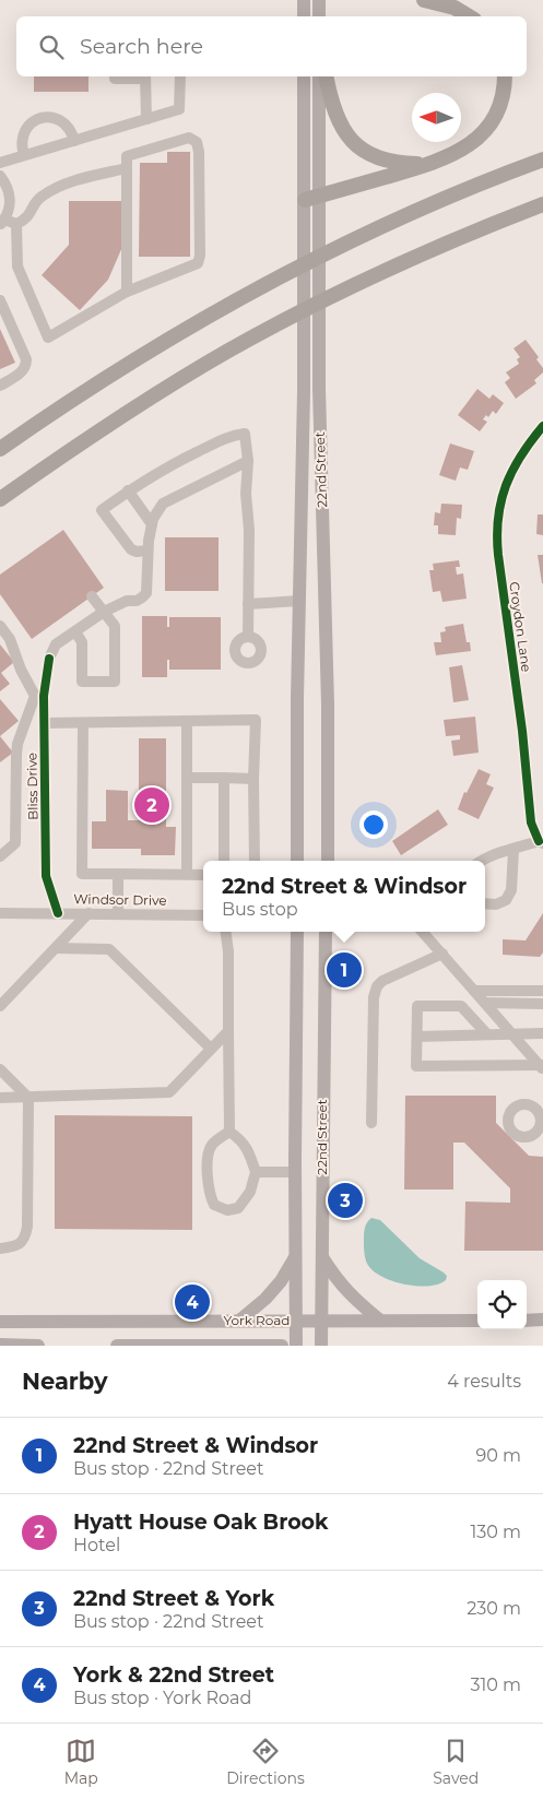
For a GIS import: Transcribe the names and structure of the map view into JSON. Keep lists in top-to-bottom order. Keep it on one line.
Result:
{"streets":{"main road":["22nd Street","York Road"],"street":["Croydon Lane","Bliss Drive","Windsor Drive"]},"crossings":[["22nd Street","York Road"],["Bliss Drive","Windsor Drive"]],"north":"left","page":{"search":"Search here","pins":["2","1","3","4"],"popup":["22nd Street & Windsor","Bus stop"],"heading":["Nearby","4 results"],"list":[{"mark":"1","name":"22nd Street & Windsor","note":"Bus stop · 22nd Street","value":"90 m"},{"mark":"2","name":"Hyatt House Oak Brook","note":"Hotel","value":"130 m"},{"mark":"3","name":"22nd Street & York","note":"Bus stop · 22nd Street","value":"230 m"},{"mark":"4","name":"York & 22nd Street","note":"Bus stop · York Road","value":"310 m"}],"nav":["Map","Directions","Saved"]}}
